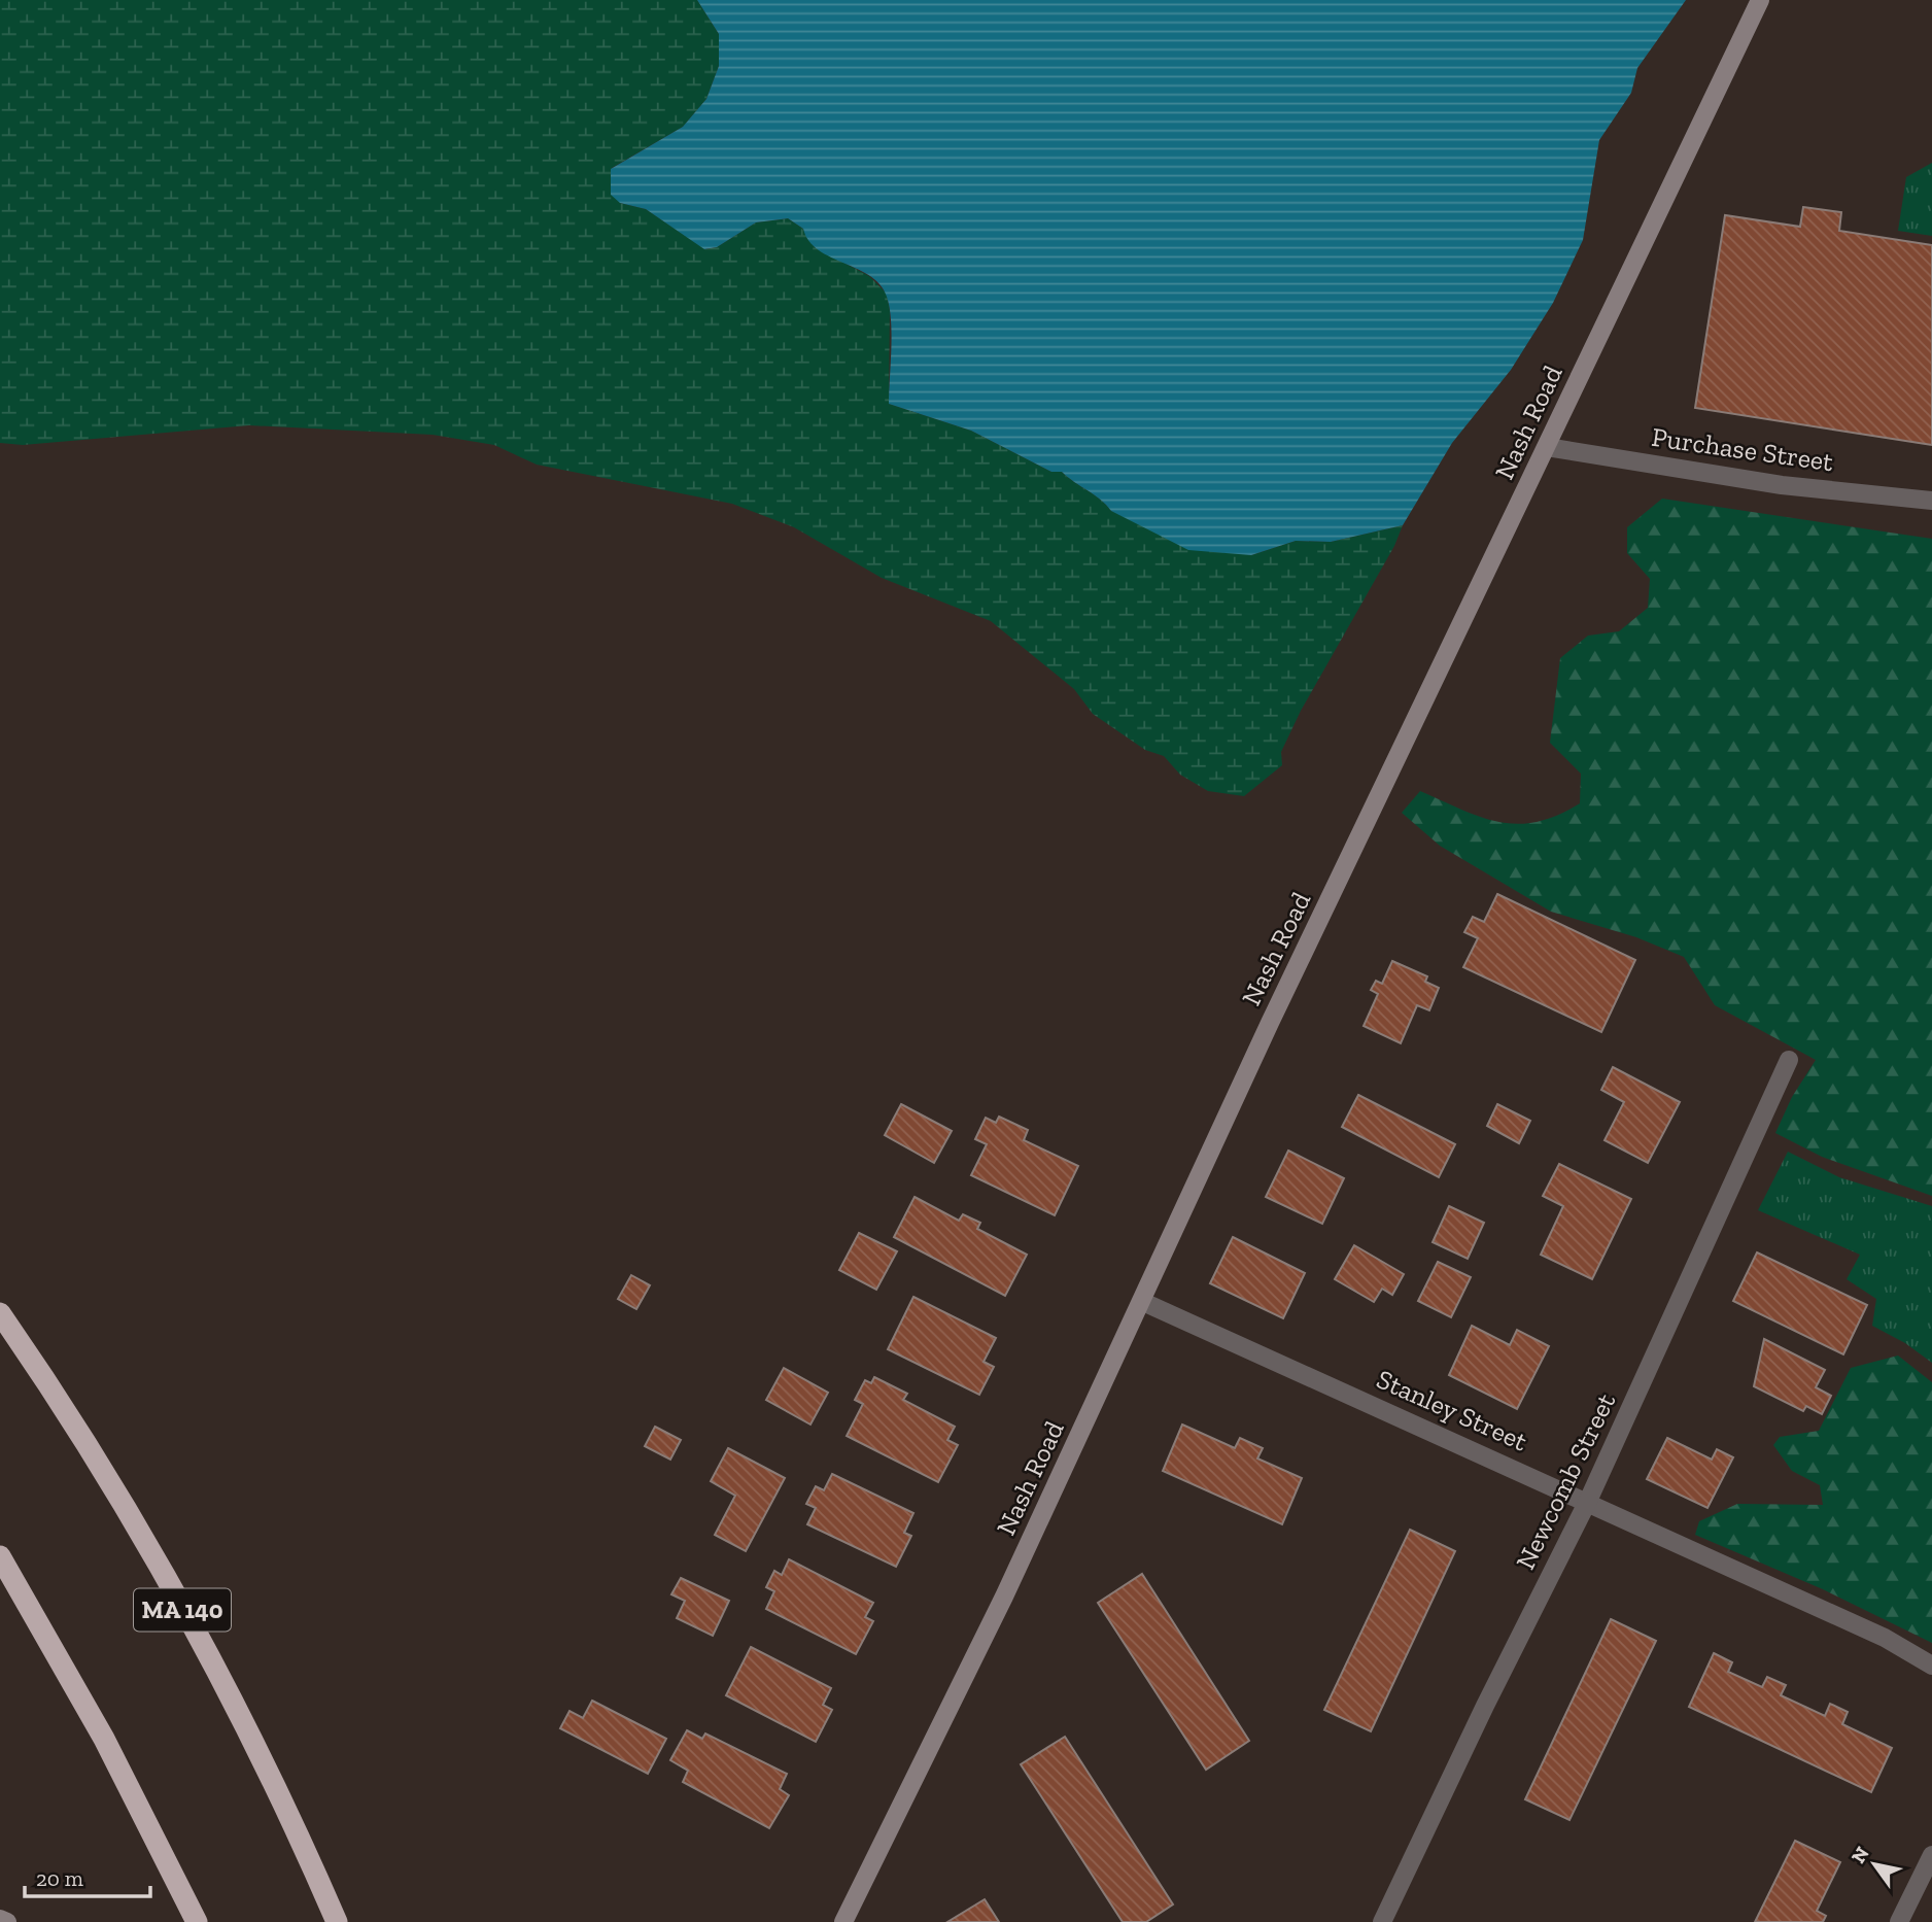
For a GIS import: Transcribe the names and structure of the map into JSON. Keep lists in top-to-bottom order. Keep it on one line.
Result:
{"streets":{"highway":["MA 140"],"main road":["Nash Road"],"street":["Purchase Street","Stanley Street","Newcomb Street"]},"crossings":[["Nash Road","Purchase Street"],["Nash Road","Stanley Street"],["Stanley Street","Newcomb Street"]],"scale_bar":"20 m","north":"top left"}
